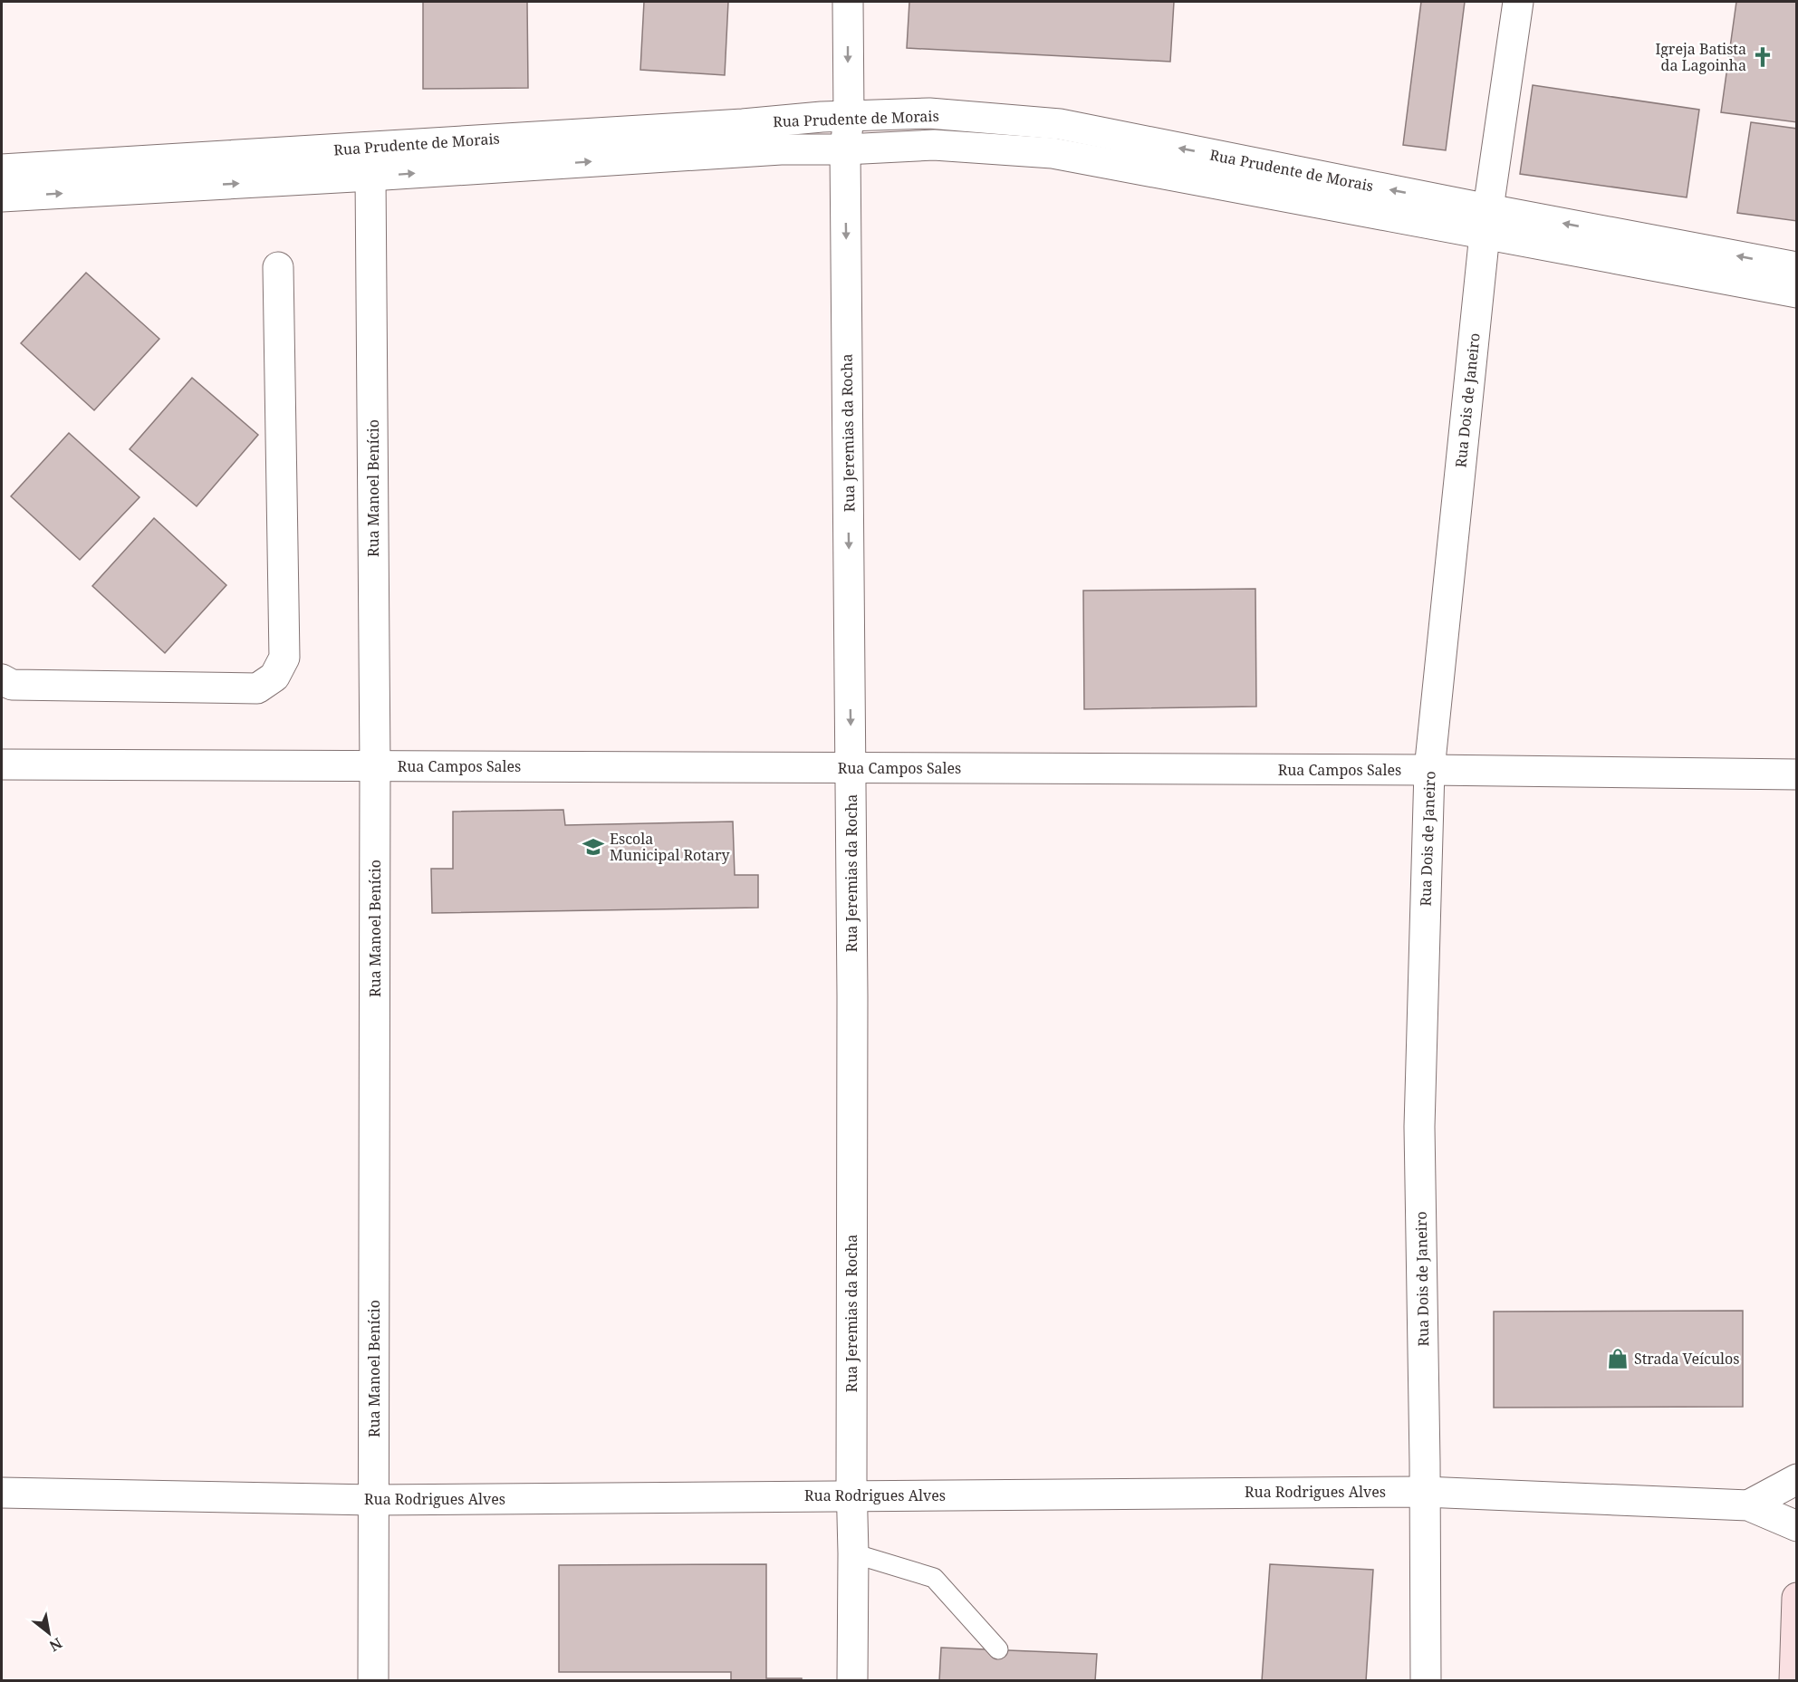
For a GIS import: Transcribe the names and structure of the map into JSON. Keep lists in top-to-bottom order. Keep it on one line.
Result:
{"streets":{"street":["Rua Prudente de Morais","Rua Dois de Janeiro","Rua Jeremias da Rocha","Rua Manoel Benício","Rua Campos Sales","Rua Rodrigues Alves"]},"crossings":[["Rua Prudente de Morais","Rua Dois de Janeiro"],["Rua Prudente de Morais","Rua Jeremias da Rocha"],["Rua Prudente de Morais","Rua Manoel Benício"],["Rua Dois de Janeiro","Rua Campos Sales"],["Rua Dois de Janeiro","Rua Rodrigues Alves"],["Rua Jeremias da Rocha","Rua Campos Sales"],["Rua Jeremias da Rocha","Rua Rodrigues Alves"],["Rua Manoel Benício","Rua Campos Sales"],["Rua Manoel Benício","Rua Rodrigues Alves"]],"one_way":["Rua Jeremias da Rocha"],"places":{"church":["Igreja Batista da Lagoinha"],"school or university":["Escola Municipal Rotary"],"shop":["Strada Veículos"]},"north":"bottom right"}
